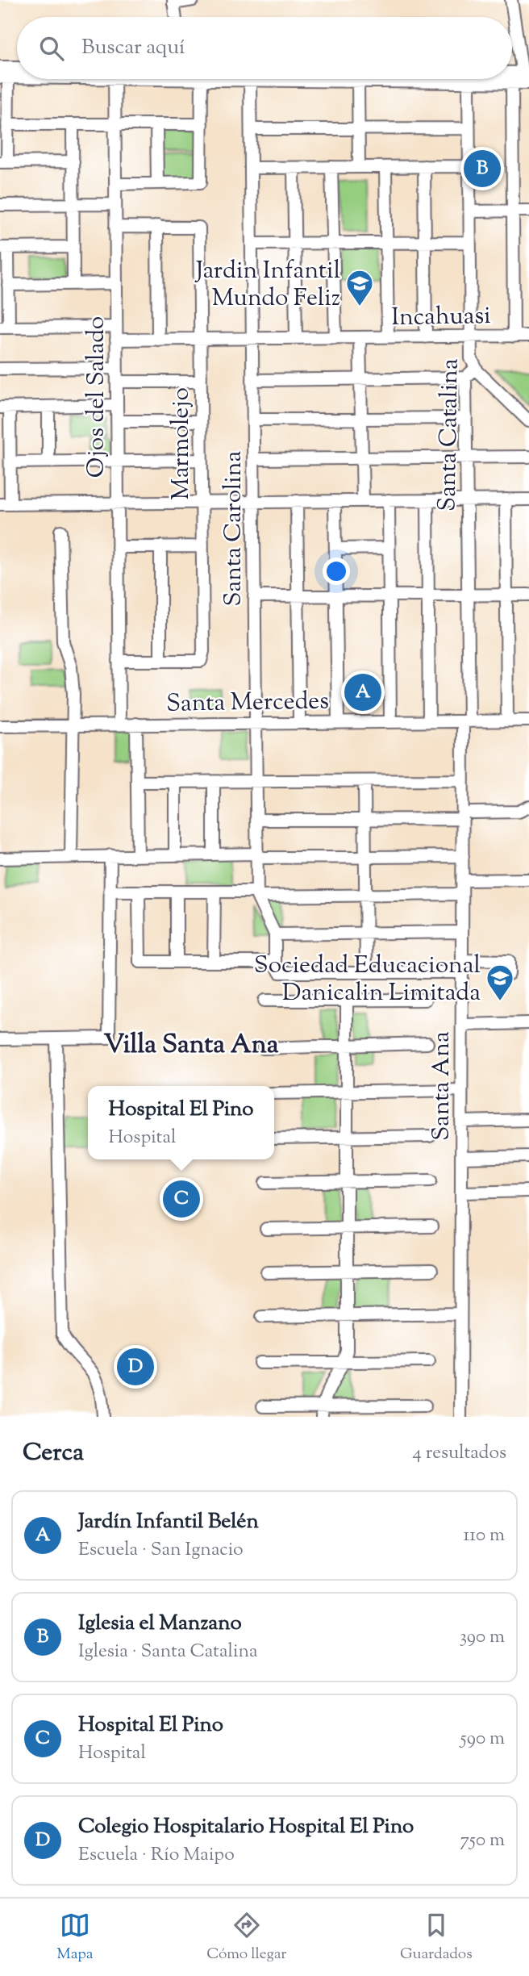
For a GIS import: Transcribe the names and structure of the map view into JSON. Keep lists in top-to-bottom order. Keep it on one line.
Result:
{"streets":{"street":["Incahuasi","Ojos del Salado","Santa Catalina","Marmolejo","Santa Carolina","Santa Mercedes","Santa Ana"]},"crossings":[["Incahuasi","Ojos del Salado"],["Incahuasi","Santa Catalina"],["Incahuasi","Marmolejo"],["Incahuasi","Santa Carolina"],["Ojos del Salado","Santa Mercedes"],["Santa Catalina","Santa Mercedes"],["Santa Catalina","Santa Ana"],["Santa Carolina","Santa Mercedes"],["Santa Mercedes","Santa Ana"]],"districts":["Villa Santa Ana"],"places":{"school or university":["Jardin Infantil Mundo Feliz","Sociedad Educacional Danicalin Limitada"]},"page":{"search":"Buscar aquí","pins":["B","A","C","D"],"popup":["Hospital El Pino","Hospital"],"heading":["Cerca","4 resultados"],"list":[{"mark":"A","name":"Jardín Infantil Belén","note":"Escuela · San Ignacio","value":"110 m"},{"mark":"B","name":"Iglesia el Manzano","note":"Iglesia · Santa Catalina","value":"390 m"},{"mark":"C","name":"Hospital El Pino","note":"Hospital","value":"590 m"},{"mark":"D","name":"Colegio Hospitalario Hospital El Pino","note":"Escuela · Río Maipo","value":"750 m"}],"nav":["Mapa","Cómo llegar","Guardados"]}}
